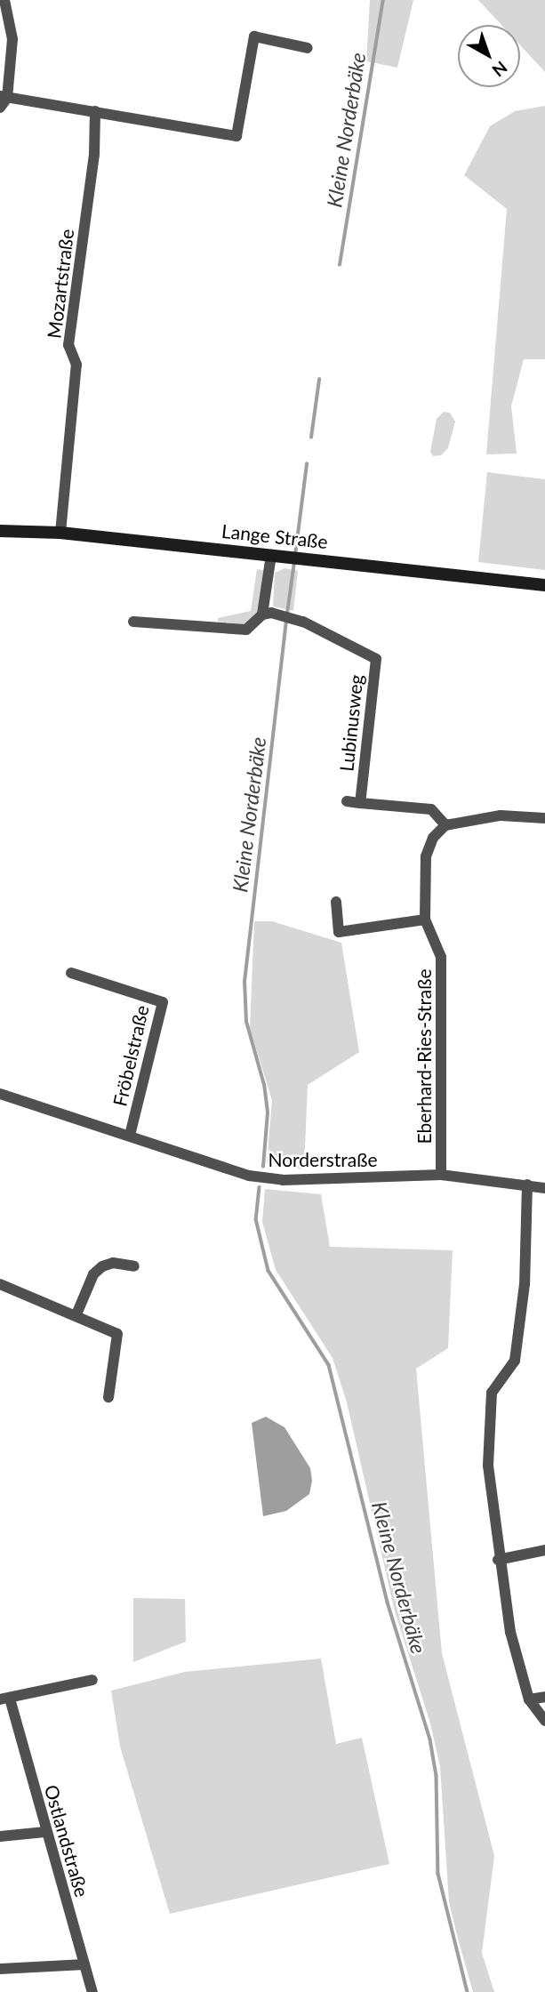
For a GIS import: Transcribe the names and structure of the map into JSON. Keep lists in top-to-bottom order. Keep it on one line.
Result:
{"streets":{"street":["Mozartstraße","Lange Straße","Lubinusweg","Fröbelstraße","Eberhard-Ries-Straße","Norderstraße","Ostlandstraße"]},"crossings":[["Mozartstraße","Lange Straße"],["Fröbelstraße","Norderstraße"],["Eberhard-Ries-Straße","Norderstraße"]],"water":["Kleine Norderbäke"],"north":"bottom right"}
